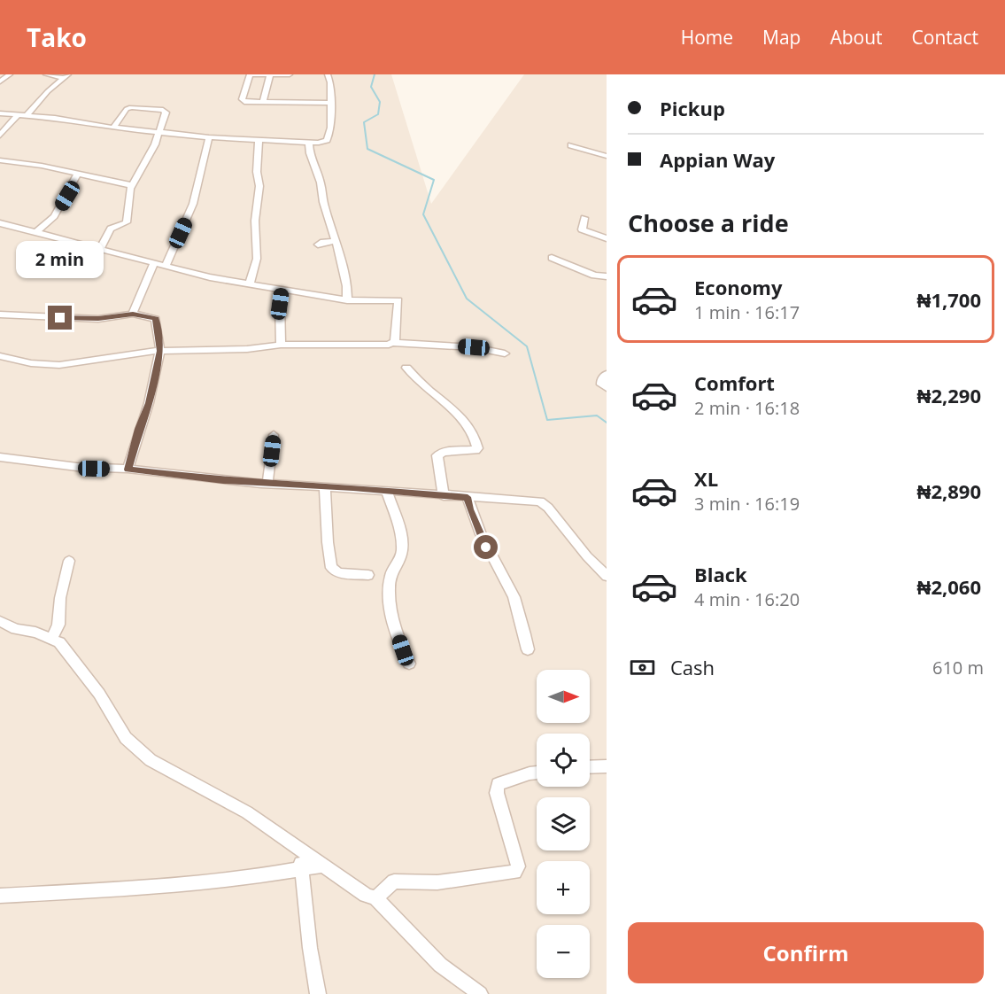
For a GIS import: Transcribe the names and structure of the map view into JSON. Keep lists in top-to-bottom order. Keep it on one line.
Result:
{"north":"right","page":{"header":"Tako","nav":["Home","Map","About","Contact"],"banner":["Pickup","Appian Way"],"heading":"Choose a ride","bubble":"2 min","list":[{"name":"Economy","note":"1 min · 16:17","value":"₦1,700"},{"name":"Comfort","note":"2 min · 16:18","value":"₦2,290"},{"name":"XL","note":"3 min · 16:19","value":"₦2,890"},{"name":"Black","note":"4 min · 16:20","value":"₦2,060"}],"pay":["Cash","610 m"],"map_buttons":["+","−"],"buttons":"Confirm"}}
